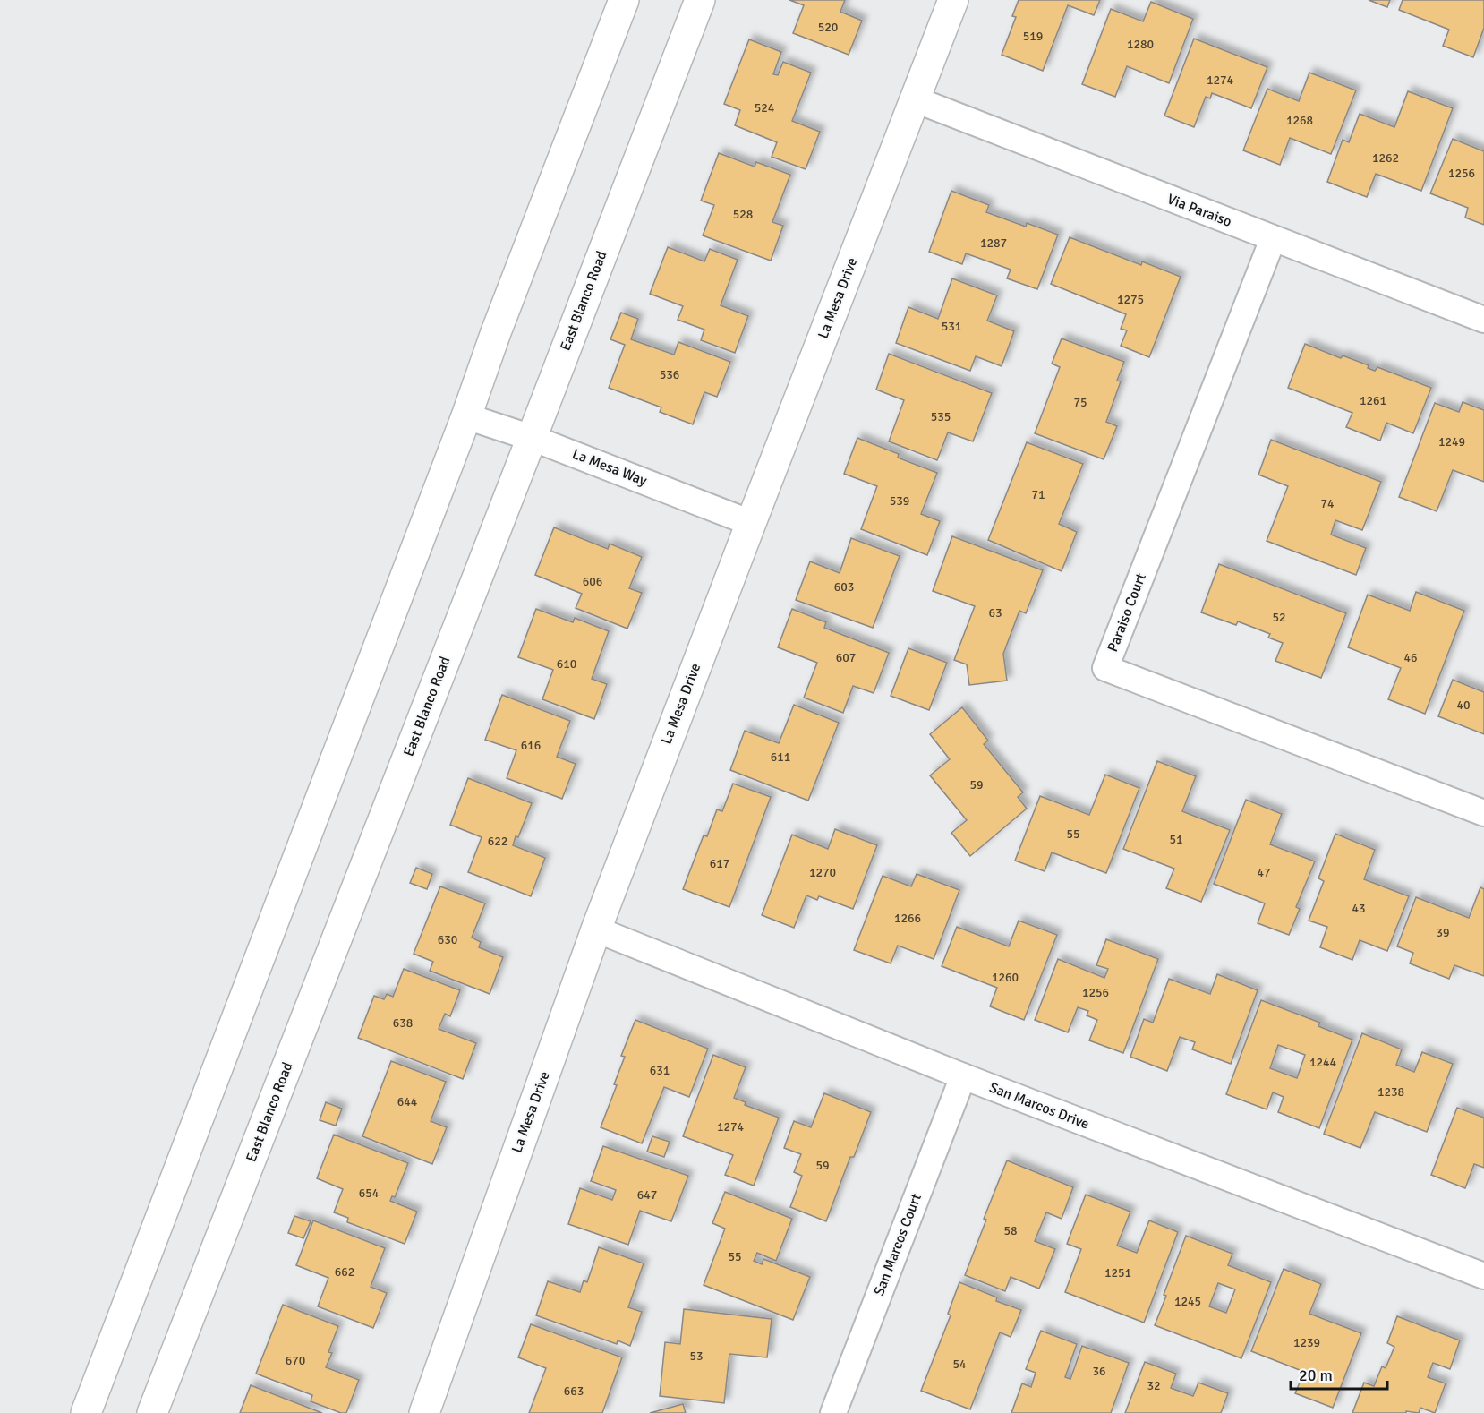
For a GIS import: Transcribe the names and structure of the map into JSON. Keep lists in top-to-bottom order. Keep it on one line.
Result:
{"streets":{"main road":["La Mesa Drive","East Blanco Road"],"street":["Via Paraiso","La Mesa Way","Paraiso Court","San Marcos Drive","San Marcos Court"]},"crossings":[["Via Paraiso","La Mesa Drive"],["Via Paraiso","Paraiso Court"],["La Mesa Drive","La Mesa Way"],["La Mesa Drive","San Marcos Drive"],["East Blanco Road","La Mesa Way"],["San Marcos Drive","San Marcos Court"]],"house_numbers":["520","519","1280","1274","524","1268","1262","1256","528","1287","1275","531","536","1261","75","535","1249","71","539","74","606","603","63","52","607","46","610","40","616","611","59","55","51","622","617","1270","47","43","1266","39","630","1260","1256","638","1244","631","1238","644","1274","59","654","647","58","55","662","1251","1245","1239","53","670","54","36","32","663"],"scale_bar":"20 m"}
